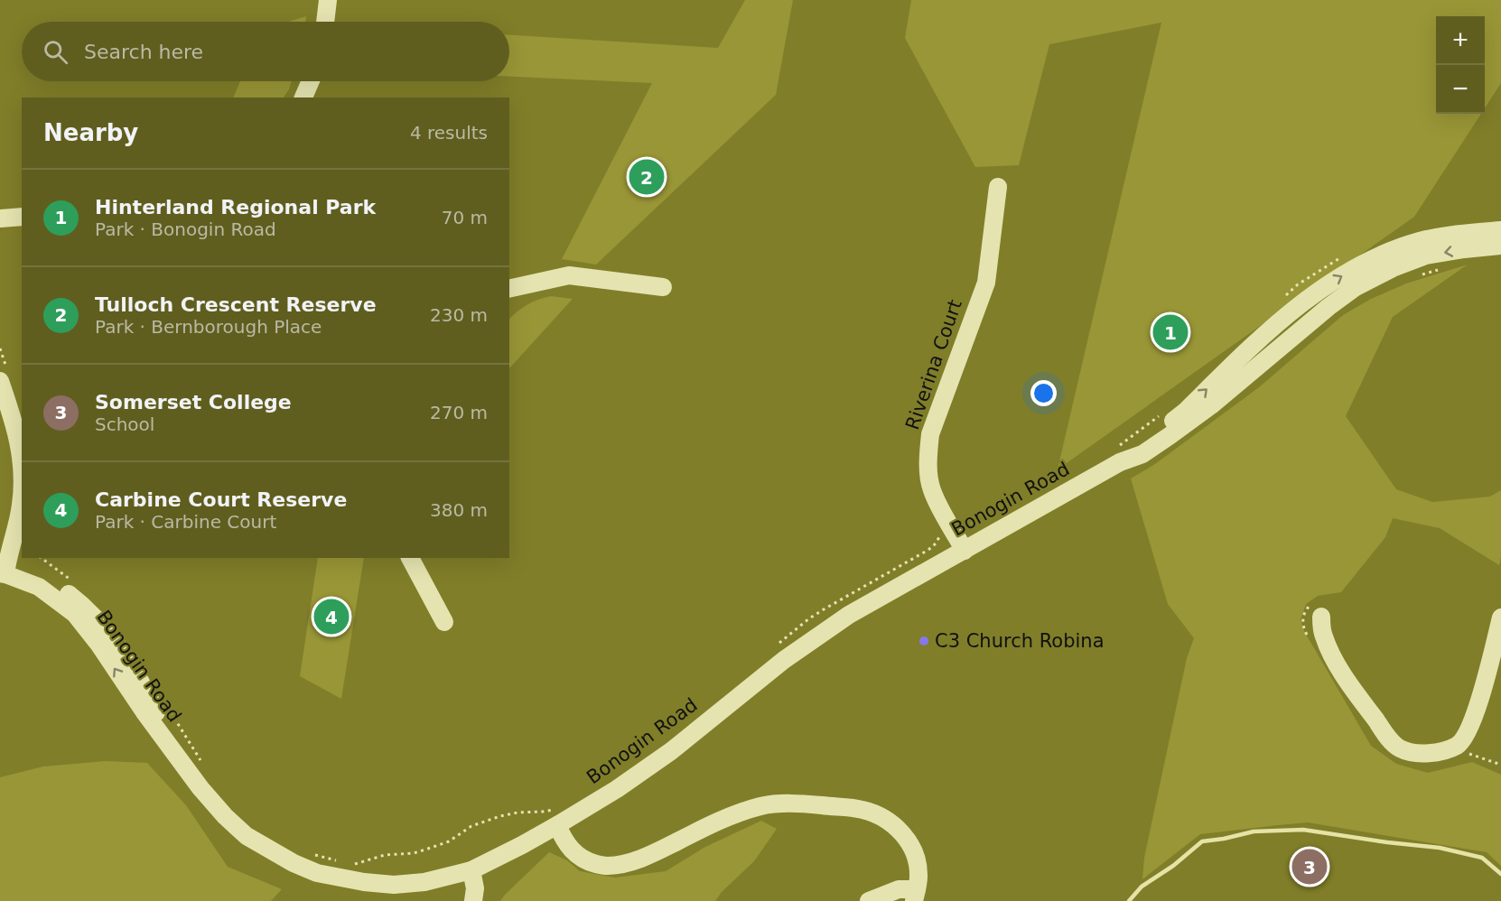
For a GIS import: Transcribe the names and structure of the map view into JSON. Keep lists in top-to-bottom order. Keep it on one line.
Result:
{"streets":{"street":["Riverina Court","Bonogin Road"]},"crossings":[["Riverina Court","Bonogin Road"]],"places":["C3 Church Robina"],"page":{"map_buttons":["+","−"],"search":"Search here","heading":["Nearby","4 results"],"pins":["2","1","4","3"],"list":[{"mark":"1","name":"Hinterland Regional Park","note":"Park · Bonogin Road","value":"70 m"},{"mark":"2","name":"Tulloch Crescent Reserve","note":"Park · Bernborough Place","value":"230 m"},{"mark":"3","name":"Somerset College","note":"School","value":"270 m"},{"mark":"4","name":"Carbine Court Reserve","note":"Park · Carbine Court","value":"380 m"}]}}
